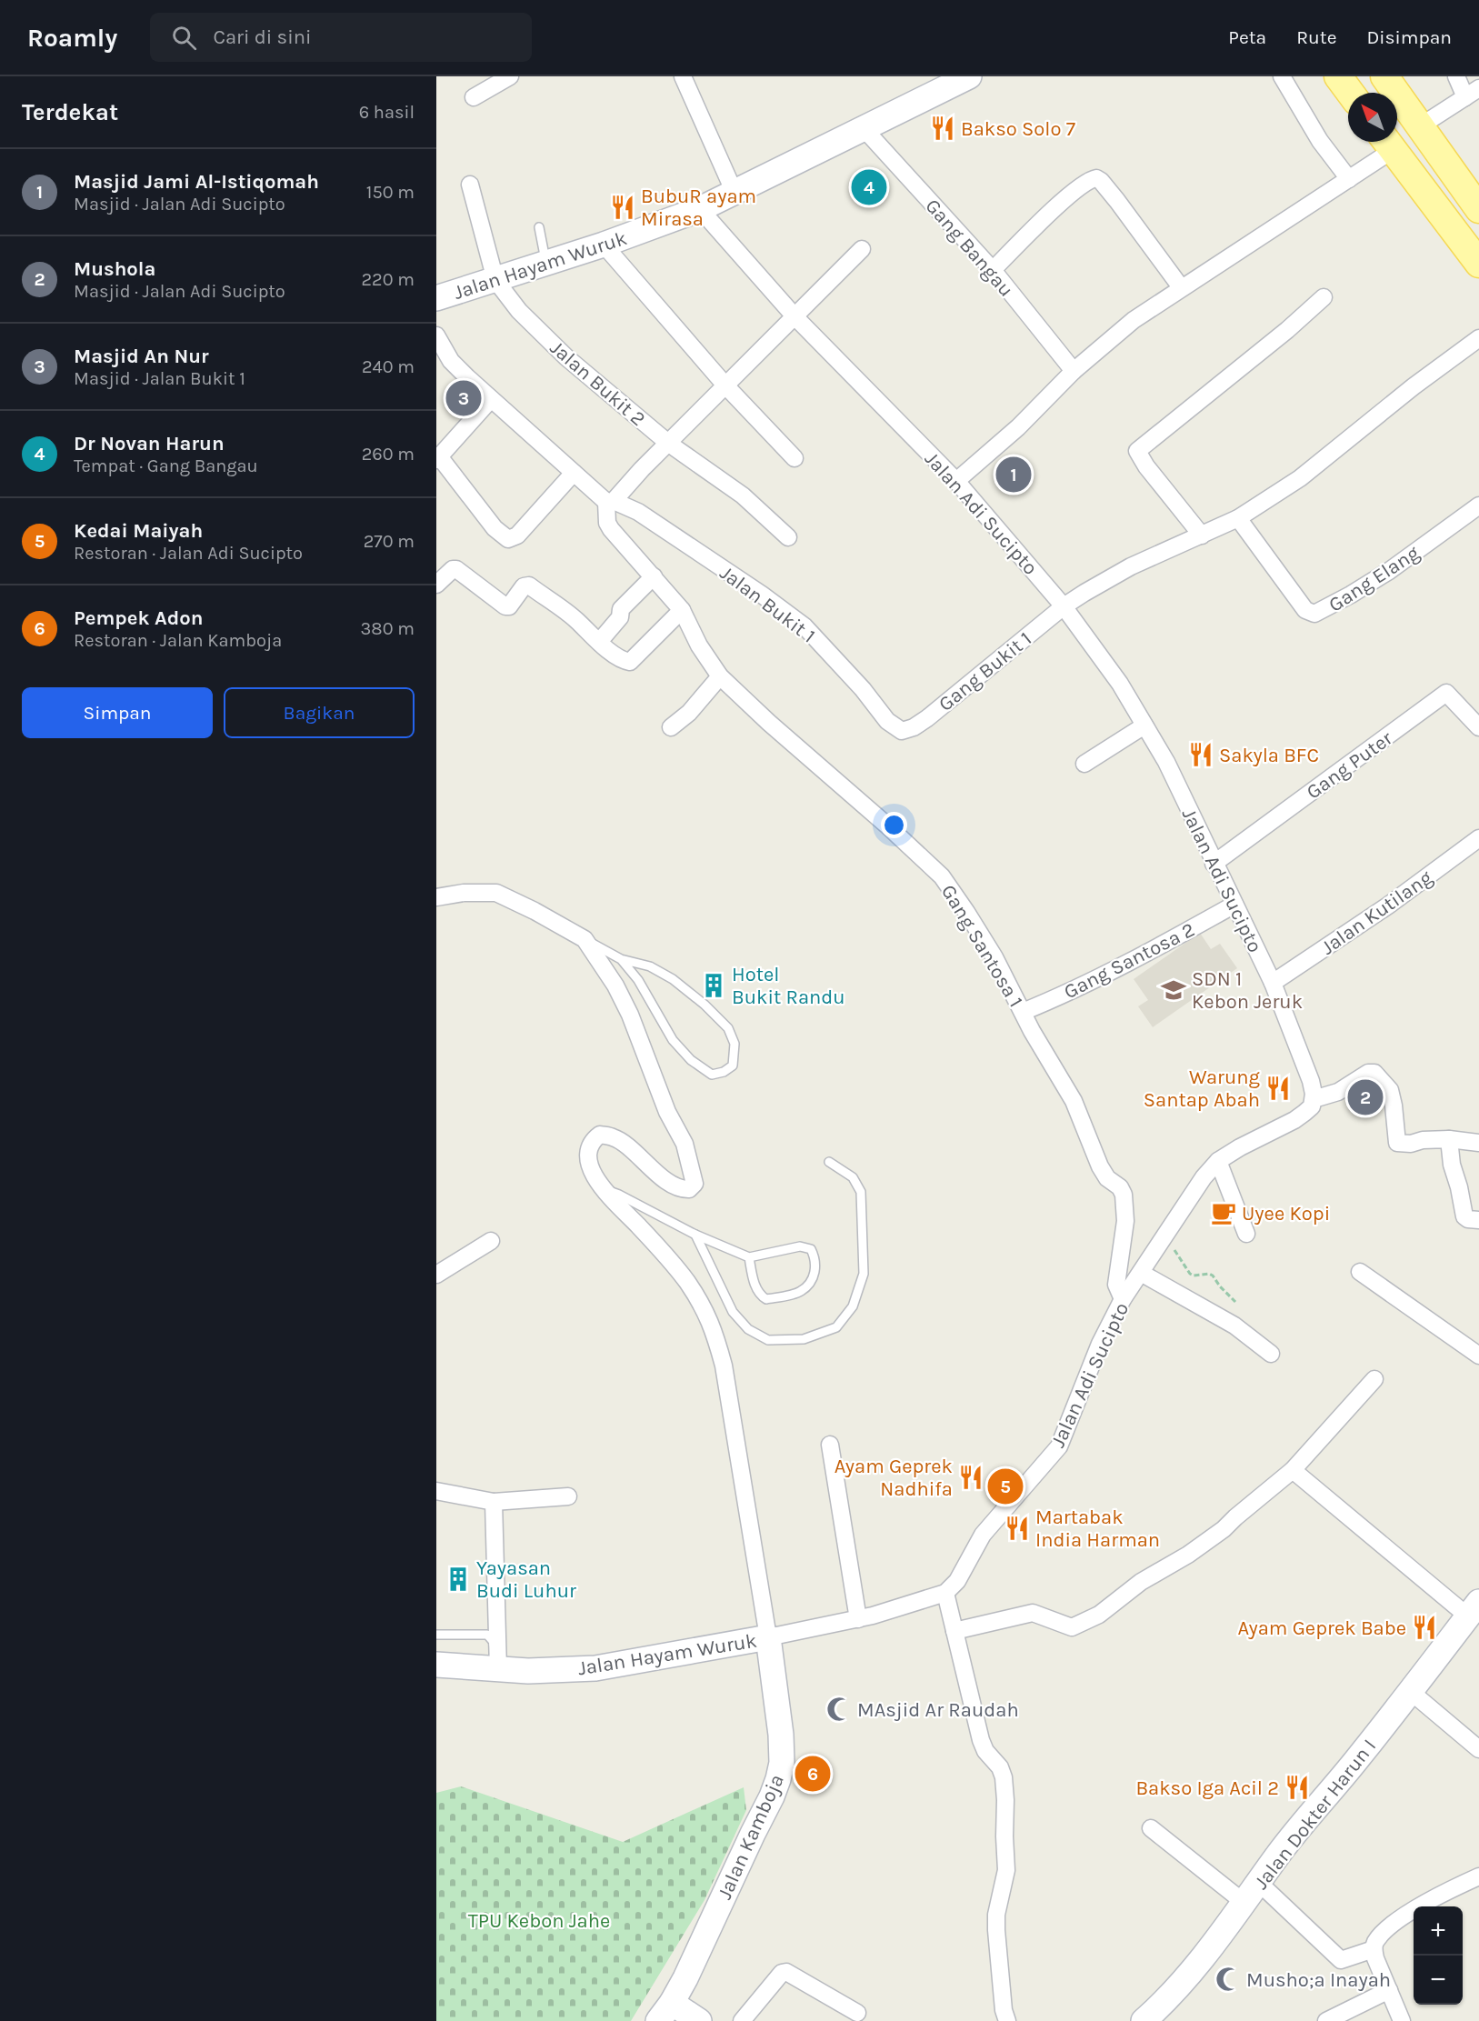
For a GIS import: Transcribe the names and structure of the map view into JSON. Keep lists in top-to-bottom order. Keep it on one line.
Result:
{"streets":{"street":["Gang Bangau","Jalan Hayam Wuruk","Jalan Bukit 2","Jalan Adi Sucipto","Gang Elang","Jalan Bukit 1","Gang Bukit 1","Gang Puter","Jalan Kutilang","Gang Santosa 1","Gang Santosa 2","Jalan Dokter Harun I","Jalan Kamboja"]},"crossings":[["Gang Bangau","Jalan Hayam Wuruk"],["Jalan Hayam Wuruk","Jalan Bukit 2"],["Jalan Hayam Wuruk","Jalan Adi Sucipto"],["Jalan Hayam Wuruk","Jalan Kamboja"],["Jalan Adi Sucipto","Gang Bukit 1"],["Jalan Adi Sucipto","Gang Puter"],["Jalan Adi Sucipto","Jalan Kutilang"],["Jalan Adi Sucipto","Gang Santosa 1"],["Jalan Adi Sucipto","Gang Santosa 2"],["Gang Elang","Gang Bukit 1"],["Jalan Bukit 1","Gang Bukit 1"],["Jalan Bukit 1","Gang Santosa 1"],["Gang Santosa 1","Gang Santosa 2"]],"parks":["TPU Kebon Jahe"],"places":{"restaurant":["Bakso Solo 7","BubuR ayam Mirasa","Sakyla BFC","Warung Santap Abah","Ayam Geprek Nadhifa","Martabak India Harman","Ayam Geprek Babe","Bakso Iga Acil 2"],"building":["Hotel Bukit Randu","Yayasan Budi Luhur"],"school or university":["SDN 1 Kebon Jeruk"],"cafe":["Uyee Kopi"],"mosque":["MAsjid Ar Raudah","Musho;a Inayah"]},"north":"top left","page":{"header":"Roamly","search":"Cari di sini","nav":["Peta","Rute","Disimpan"],"heading":["Terdekat","6 hasil"],"list":[{"mark":"1","name":"Masjid Jami Al-Istiqomah","note":"Masjid · Jalan Adi Sucipto","value":"150 m"},{"mark":"2","name":"Mushola","note":"Masjid · Jalan Adi Sucipto","value":"220 m"},{"mark":"3","name":"Masjid An Nur","note":"Masjid · Jalan Bukit 1","value":"240 m"},{"mark":"4","name":"Dr Novan Harun","note":"Tempat · Gang Bangau","value":"260 m"},{"mark":"5","name":"Kedai Maiyah","note":"Restoran · Jalan Adi Sucipto","value":"270 m"},{"mark":"6","name":"Pempek Adon","note":"Restoran · Jalan Kamboja","value":"380 m"}],"pins":["4","3","1","2","5","6"],"buttons":["Simpan","Bagikan"],"map_buttons":["+","−"]}}
